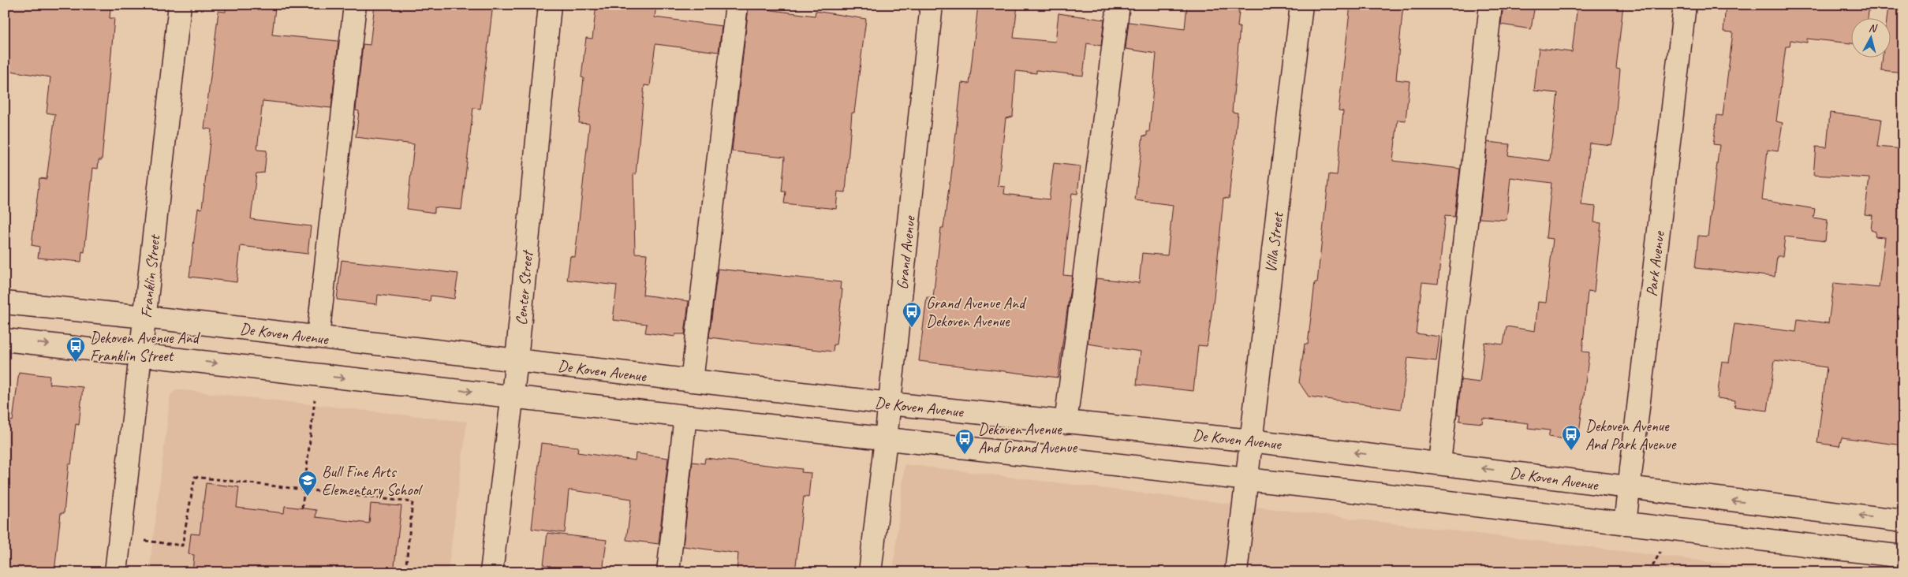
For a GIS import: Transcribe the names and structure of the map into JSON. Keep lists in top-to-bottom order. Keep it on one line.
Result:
{"streets":{"street":["Villa Street","Grand Avenue","Park Avenue","Franklin Street","Center Street","De Koven Avenue"]},"crossings":[["Villa Street","De Koven Avenue"],["Grand Avenue","De Koven Avenue"],["Park Avenue","De Koven Avenue"],["Franklin Street","De Koven Avenue"],["Center Street","De Koven Avenue"]],"places":{"bus stop":["Grand Avenue And Dekoven Avenue","Dekoven Avenue And Franklin Street","Dekoven Avenue And Park Avenue","Dekoven Avenue And Grand Avenue"],"school or university":["Bull Fine Arts Elementary School"]},"north":"top"}
